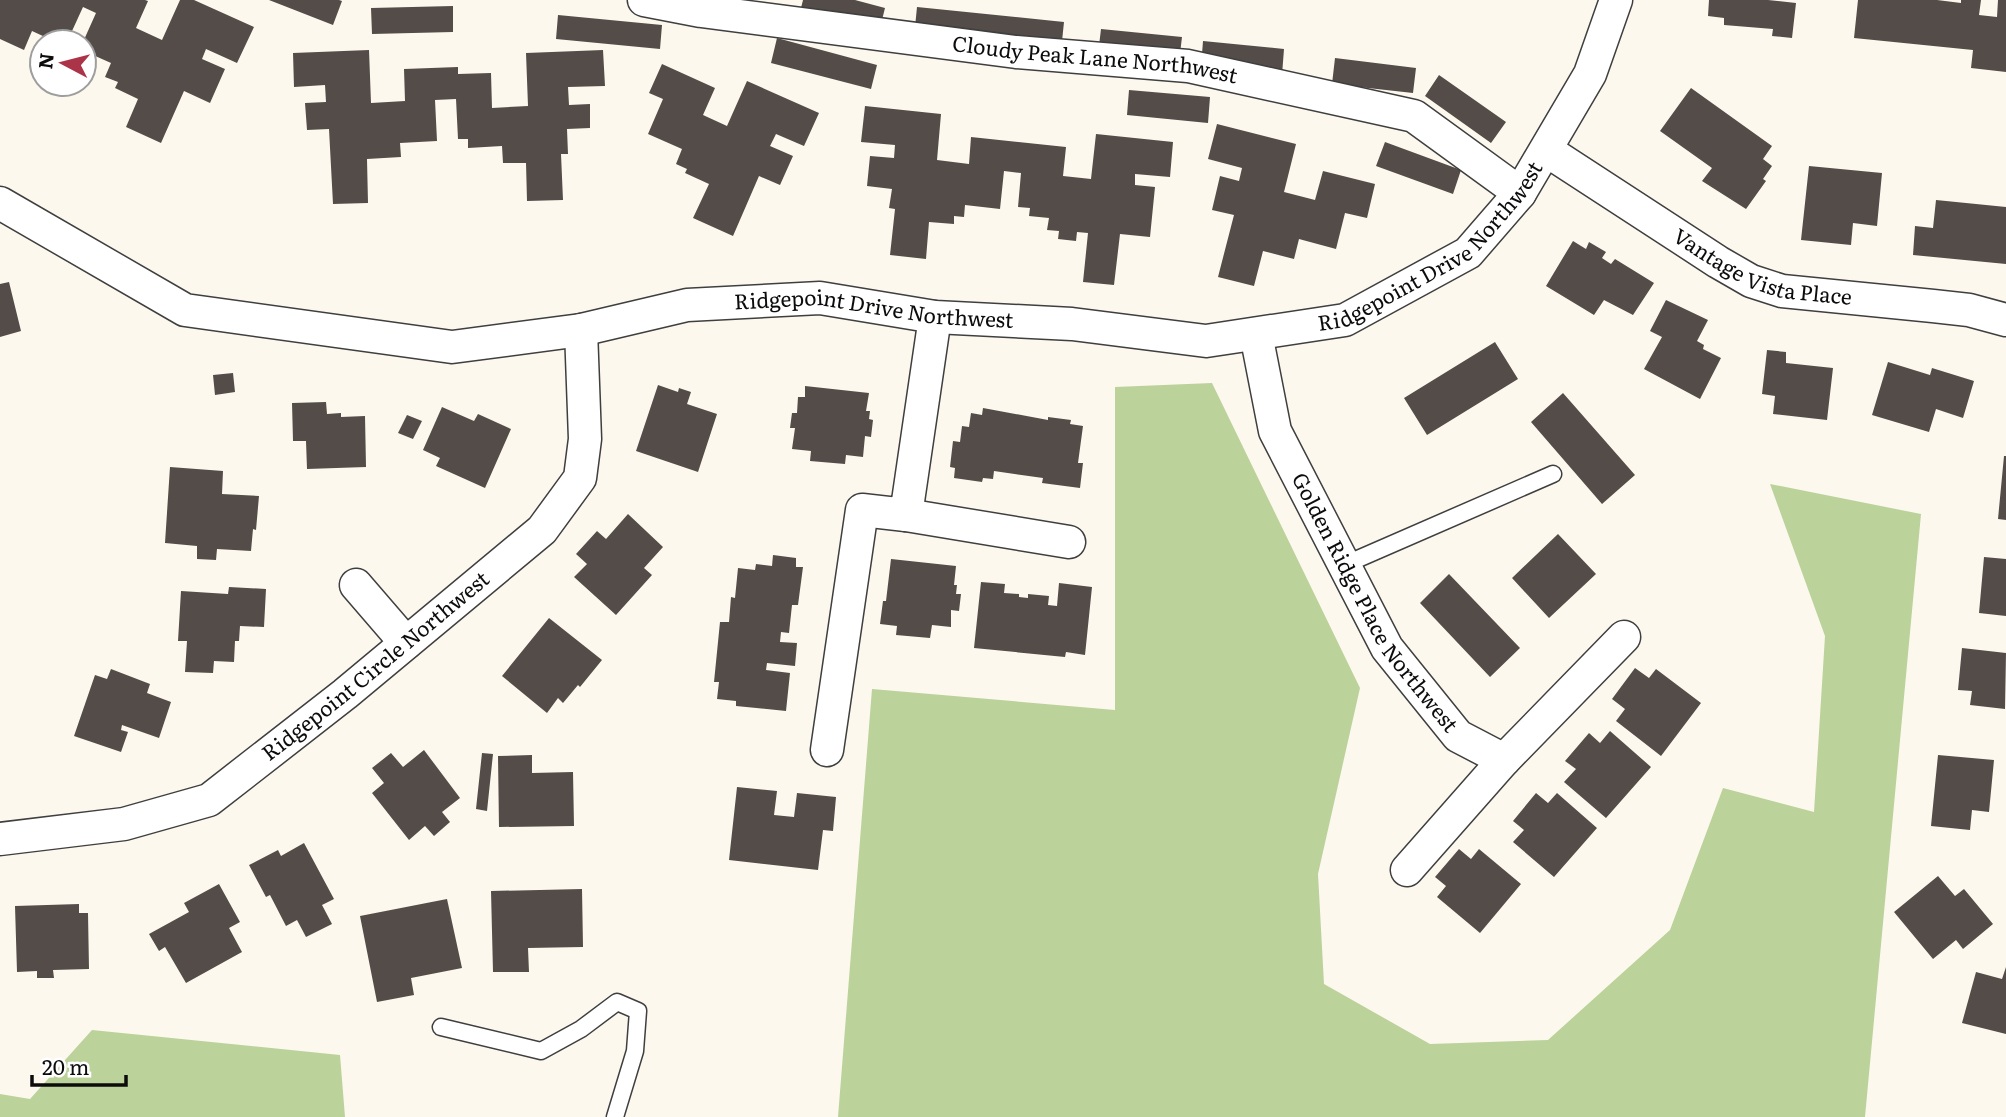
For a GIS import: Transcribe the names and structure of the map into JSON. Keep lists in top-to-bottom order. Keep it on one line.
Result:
{"streets":{"street":["Cloudy Peak Lane Northwest","Ridgepoint Drive Northwest","Vantage Vista Place","Golden Ridge Place Northwest","Ridgepoint Circle Northwest"]},"crossings":[["Cloudy Peak Lane Northwest","Ridgepoint Drive Northwest"],["Ridgepoint Drive Northwest","Vantage Vista Place"],["Ridgepoint Drive Northwest","Golden Ridge Place Northwest"],["Ridgepoint Drive Northwest","Ridgepoint Circle Northwest"]],"scale_bar":"20 m","north":"left"}
